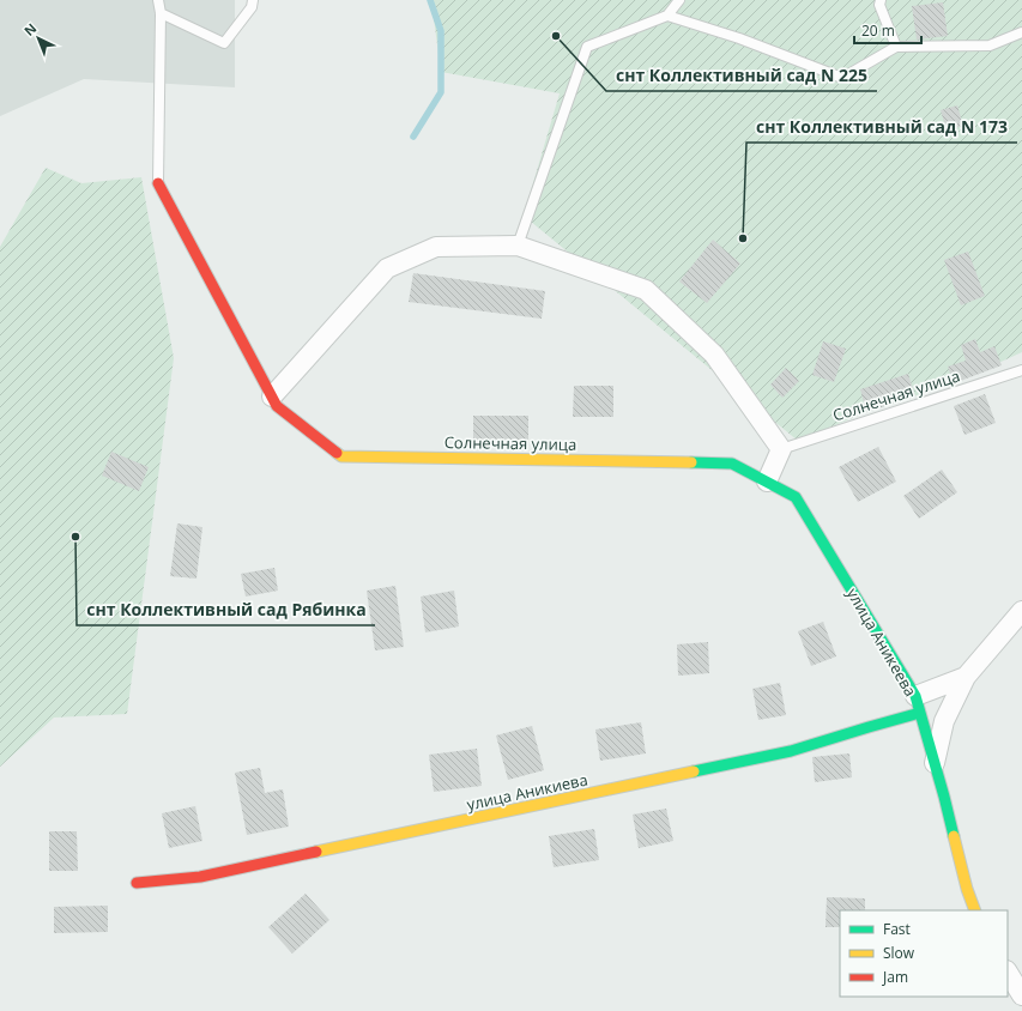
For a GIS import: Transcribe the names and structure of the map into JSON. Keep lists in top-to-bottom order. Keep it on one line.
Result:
{"streets":{"street":["Солнечная улица","улица Аникеева","улица Аникиева"]},"crossings":[["Солнечная улица","улица Аникеева"],["улица Аникеева","улица Аникиева"]],"places":["снт Коллективный сад N 225","снт Коллективный сад N 173","снт Коллективный сад Рябинка"],"legend":["Fast","Slow","Jam"],"scale_bar":"20 m","north":"top left"}
